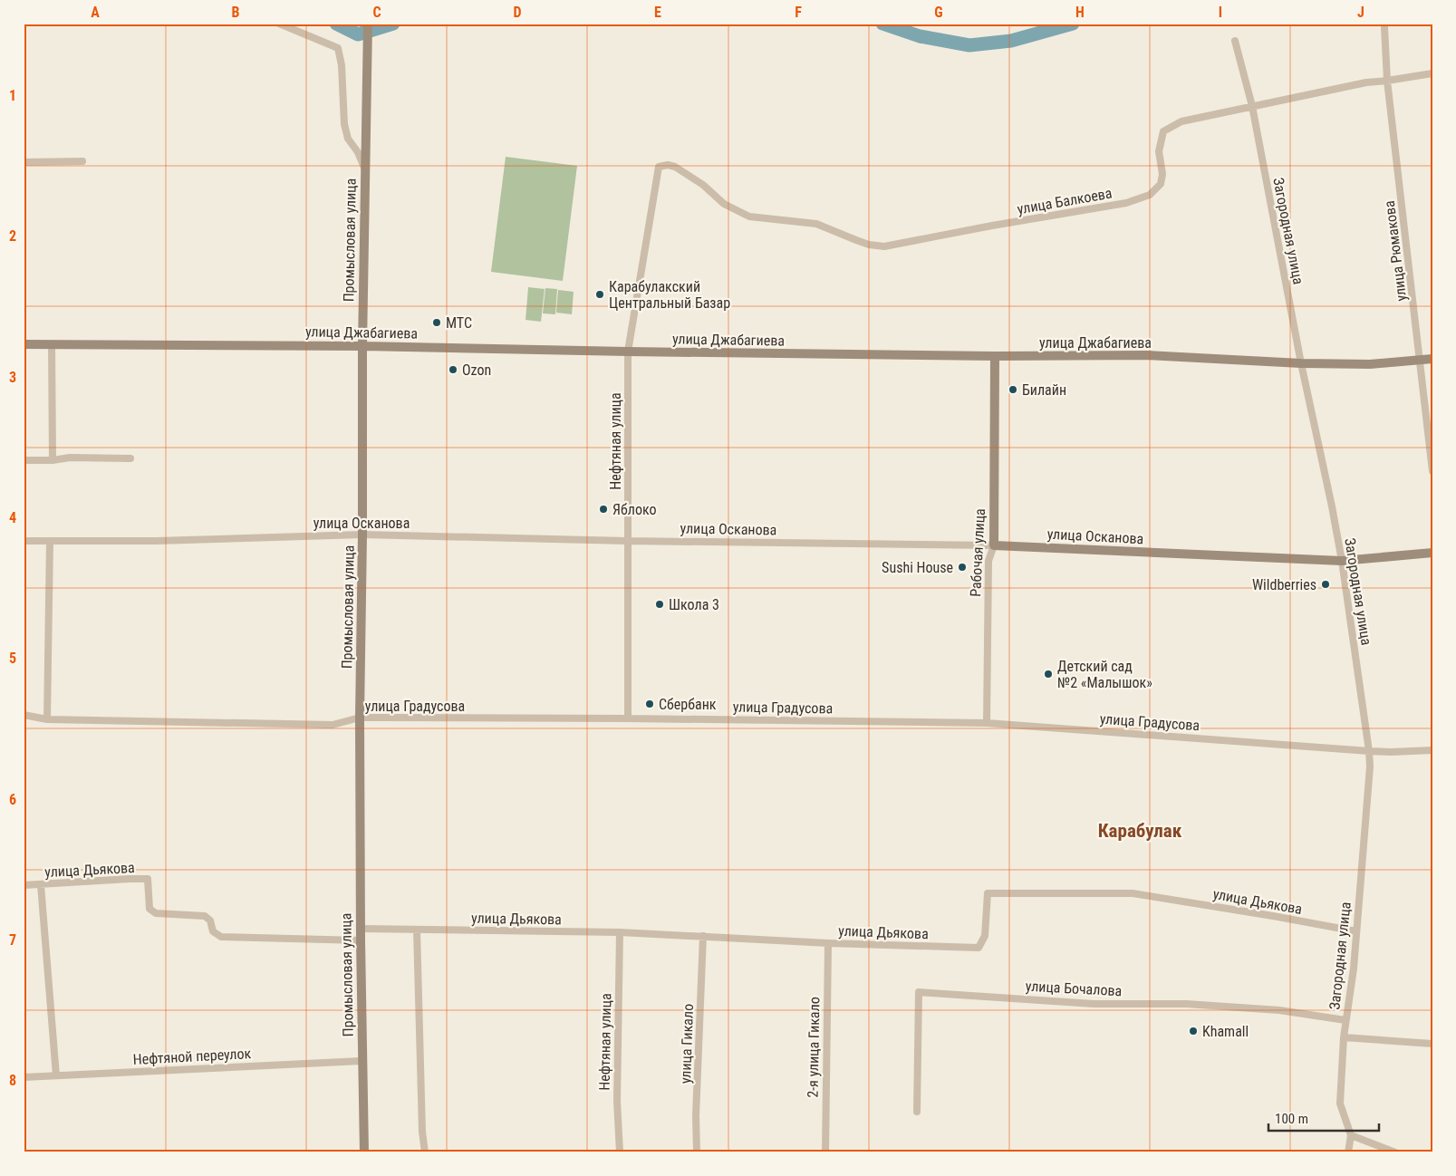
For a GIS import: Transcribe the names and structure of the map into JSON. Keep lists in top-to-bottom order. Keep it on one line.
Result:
{"streets":{"main road":["Промысловая улица","улица Джабагиева","улица Осканова","Рабочая улица"],"street":["улица Балкоева","Загородная улица","улица Рюмакова","Нефтяная улица","улица Градусова","улица Дьякова","улица Бочалова","улица Гикало","2-я улица Гикало","Нефтяной переулок"]},"crossings":[["улица Балкоева","Загородная улица"],["улица Балкоева","улица Рюмакова"],["улица Балкоева","Нефтяная улица"],["Загородная улица","улица Джабагиева"],["Загородная улица","улица Осканова"],["Загородная улица","улица Градусова"],["Загородная улица","улица Дьякова"],["Загородная улица","улица Бочалова"],["Промысловая улица","улица Джабагиева"],["Промысловая улица","улица Осканова"],["Промысловая улица","улица Градусова"],["Промысловая улица","улица Дьякова"],["Промысловая улица","Нефтяной переулок"],["улица Рюмакова","улица Джабагиева"],["улица Джабагиева","Нефтяная улица"],["улица Джабагиева","Рабочая улица"],["Нефтяная улица","улица Осканова"],["Нефтяная улица","улица Градусова"],["Нефтяная улица","улица Дьякова"],["улица Осканова","Рабочая улица"],["Рабочая улица","улица Градусова"],["улица Дьякова","улица Гикало"],["улица Дьякова","2-я улица Гикало"]],"districts":["Карабулак"],"places":["Карабулакский Центральный Базар","МТС","Ozon","Билайн","Яблоко","Sushi House","Wildberries","Школа 3","Детский сад №2 «Малышок»","Сбербанк","Khamall"],"scale_bar":"100 m","grid":{"columns":["A","B","C","D","E","F","G","H","I","J"],"rows":["1","2","3","4","5","6","7","8"]}}
